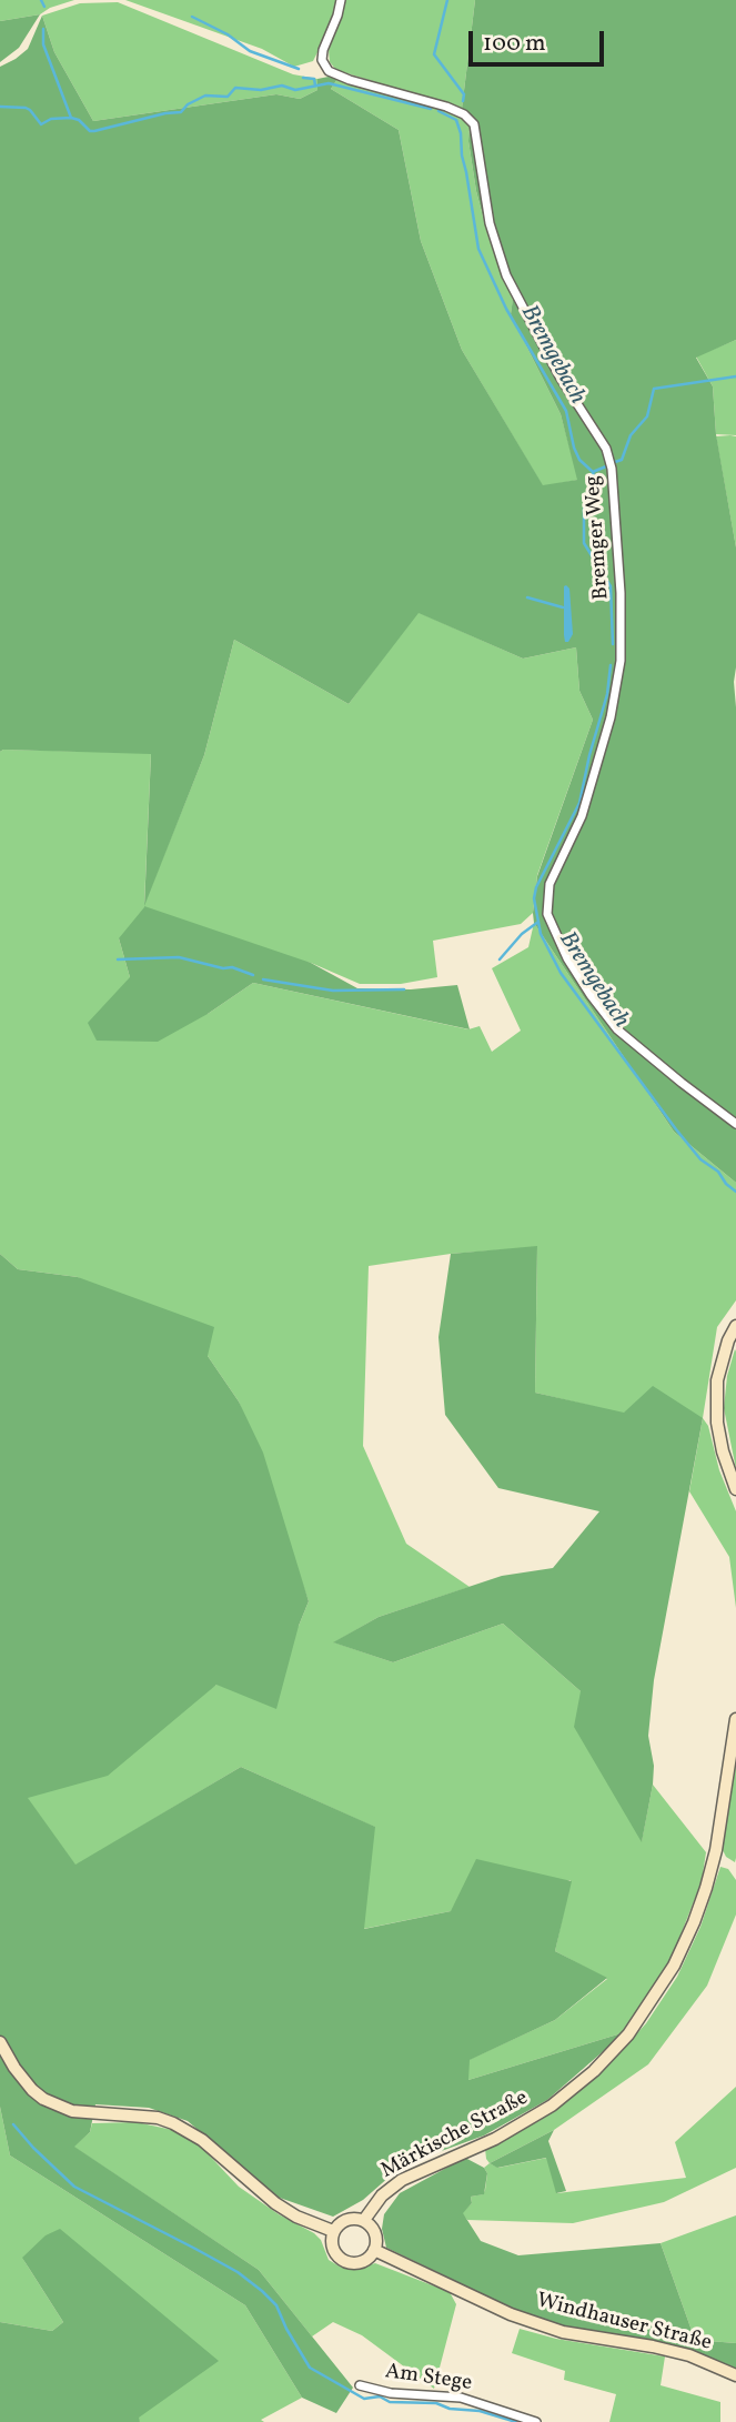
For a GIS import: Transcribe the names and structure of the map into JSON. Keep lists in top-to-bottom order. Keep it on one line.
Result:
{"streets":{"main road":["Märkische Straße","Windhauser Straße"],"street":["Bremger Weg","Am Stege"]},"crossings":[["Märkische Straße","Windhauser Straße"]],"water":["Bremgebach"],"scale_bar":"100 m"}
